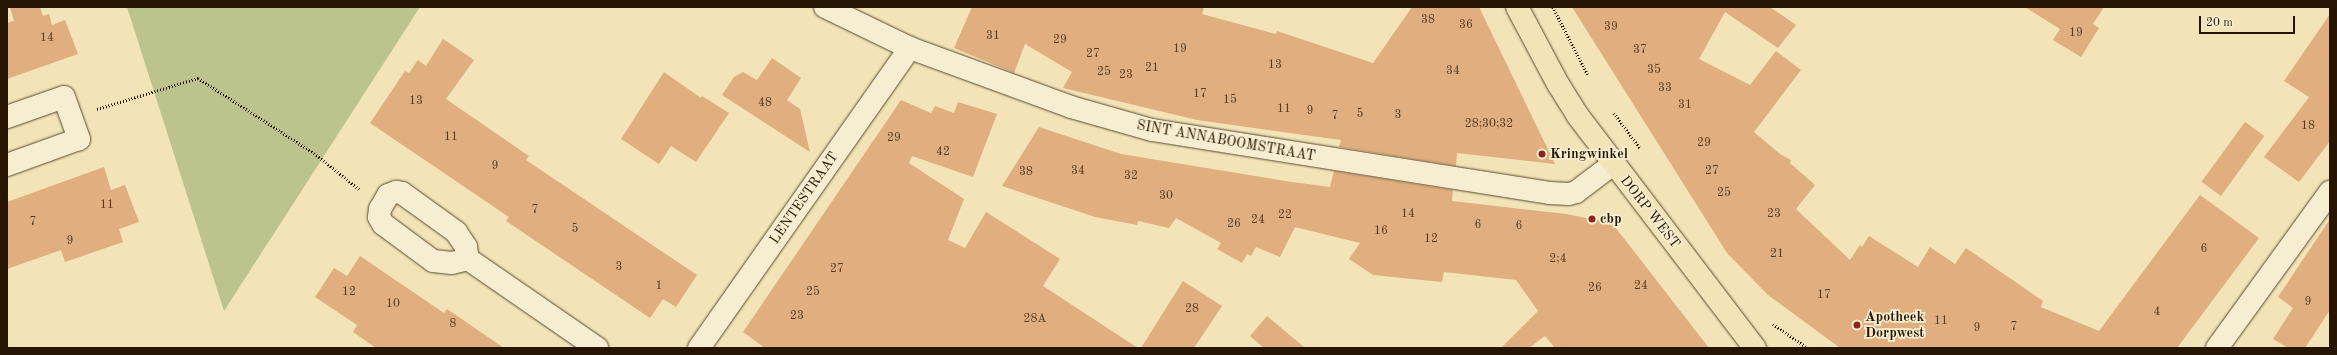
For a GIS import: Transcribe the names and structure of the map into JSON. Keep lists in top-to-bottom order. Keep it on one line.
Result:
{"streets":{"main road":["DORP WEST"],"street":["SINT ANNABOOMSTRAAT","LENTESTRAAT"]},"crossings":[["SINT ANNABOOMSTRAAT","LENTESTRAAT"],["SINT ANNABOOMSTRAAT","DORP WEST"]],"places":["Kringwinkel","cbp","Apotheek Dorpwest"],"house_numbers":["38","36","39","19","31","14","29","19","37","27","13","21","35","34","25","23","33","17","15","13","48","31","11","9","5","3","7","28;30;32","18","11","29","29","42","9","34","27","38","32","25","30","11","7","14","23","22","24","7","26","6","6","5","16","12","9","6","21","2;4","3","27","1","24","26","12","25","17","9","10","28","4","23","28A","11","8","7","9"],"scale_bar":"20 m"}
